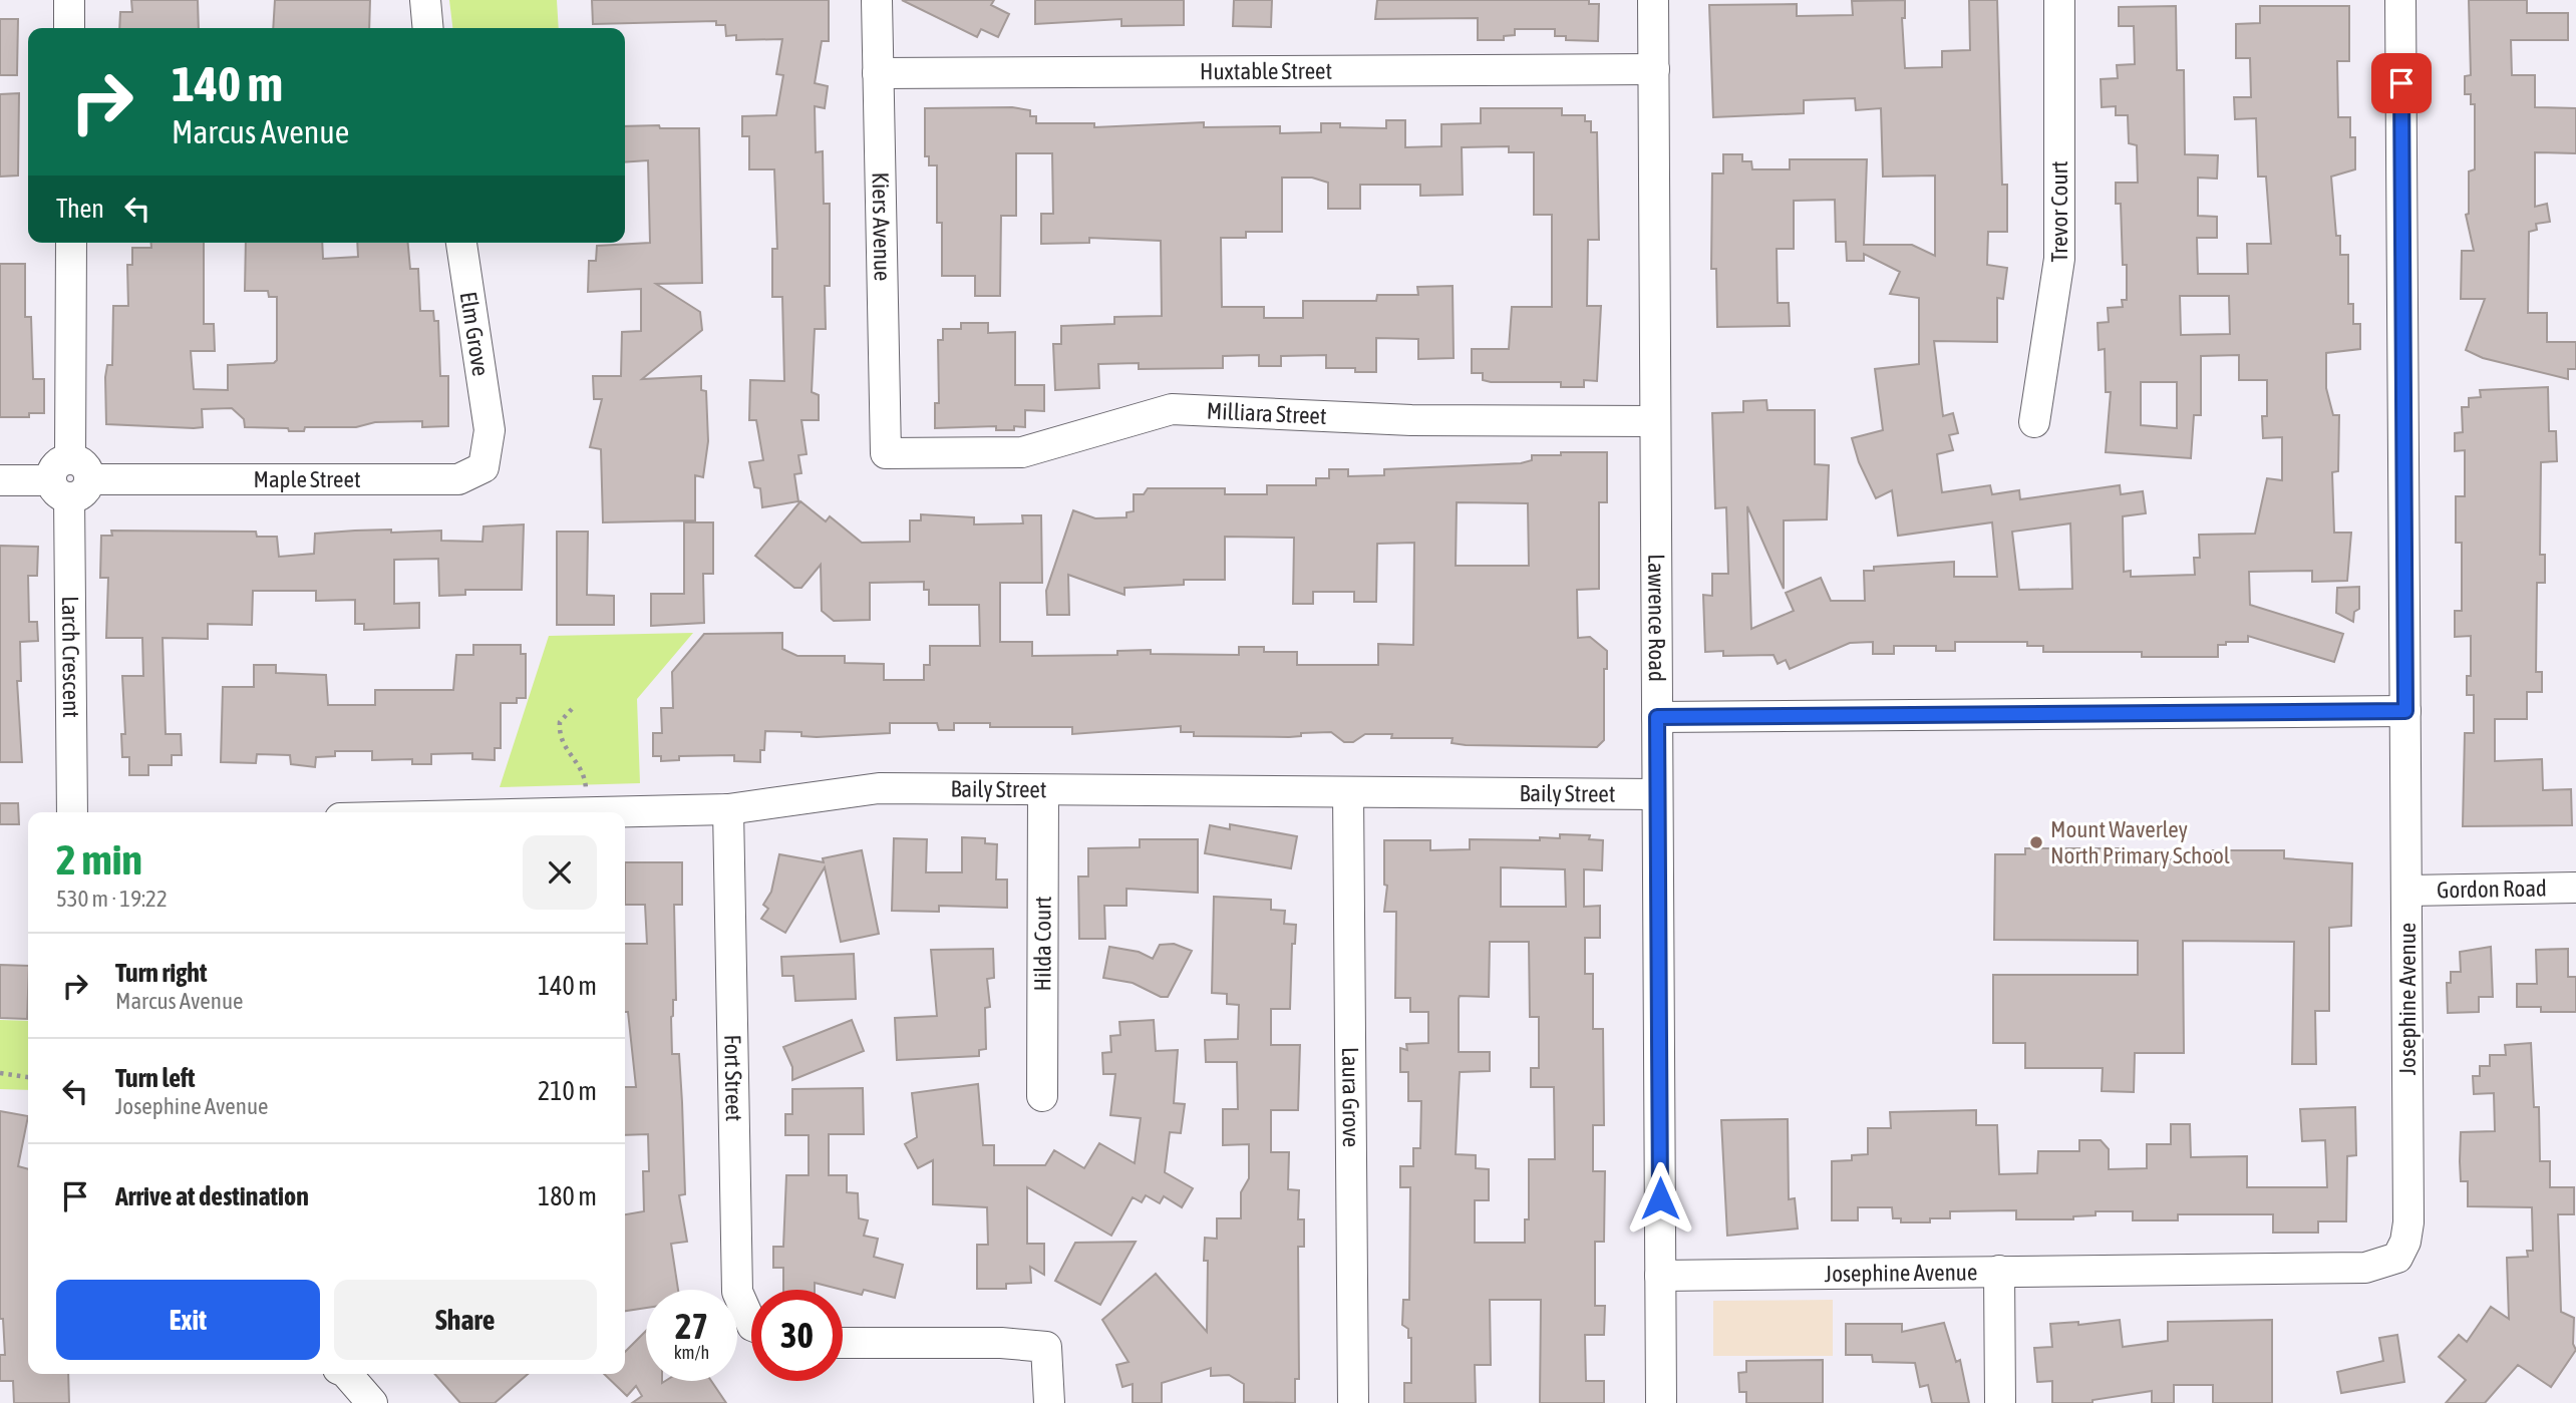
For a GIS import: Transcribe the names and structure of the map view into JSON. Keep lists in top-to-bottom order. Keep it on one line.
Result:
{"streets":{"street":["Huxtable Street","Trevor Court","Kiers Avenue","Elm Grove","Milliara Street","Maple Street","Lawrence Road","Larch Crescent","Baily Street","Gordon Road","Hilda Court","Josephine Avenue","Fort Street","Laura Grove"]},"crossings":[["Huxtable Street","Kiers Avenue"],["Huxtable Street","Lawrence Road"],["Kiers Avenue","Milliara Street"],["Elm Grove","Maple Street"],["Milliara Street","Lawrence Road"],["Maple Street","Larch Crescent"],["Lawrence Road","Baily Street"],["Lawrence Road","Josephine Avenue"],["Baily Street","Hilda Court"],["Baily Street","Fort Street"],["Baily Street","Laura Grove"],["Gordon Road","Josephine Avenue"]],"places":["Mount Waverley North Primary School"],"page":{"turn":["140 m","Marcus Avenue"],"then":"Then","heading":["2 min","530 m · 19:22"],"list":[{"name":"Turn right","note":"Marcus Avenue","value":"140 m"},{"name":"Turn left","note":"Josephine Avenue","value":"210 m"},{"name":"Arrive at destination","value":"180 m"}],"buttons":["Exit","Share"],"speed":"27 km/h","limit":"30"}}
